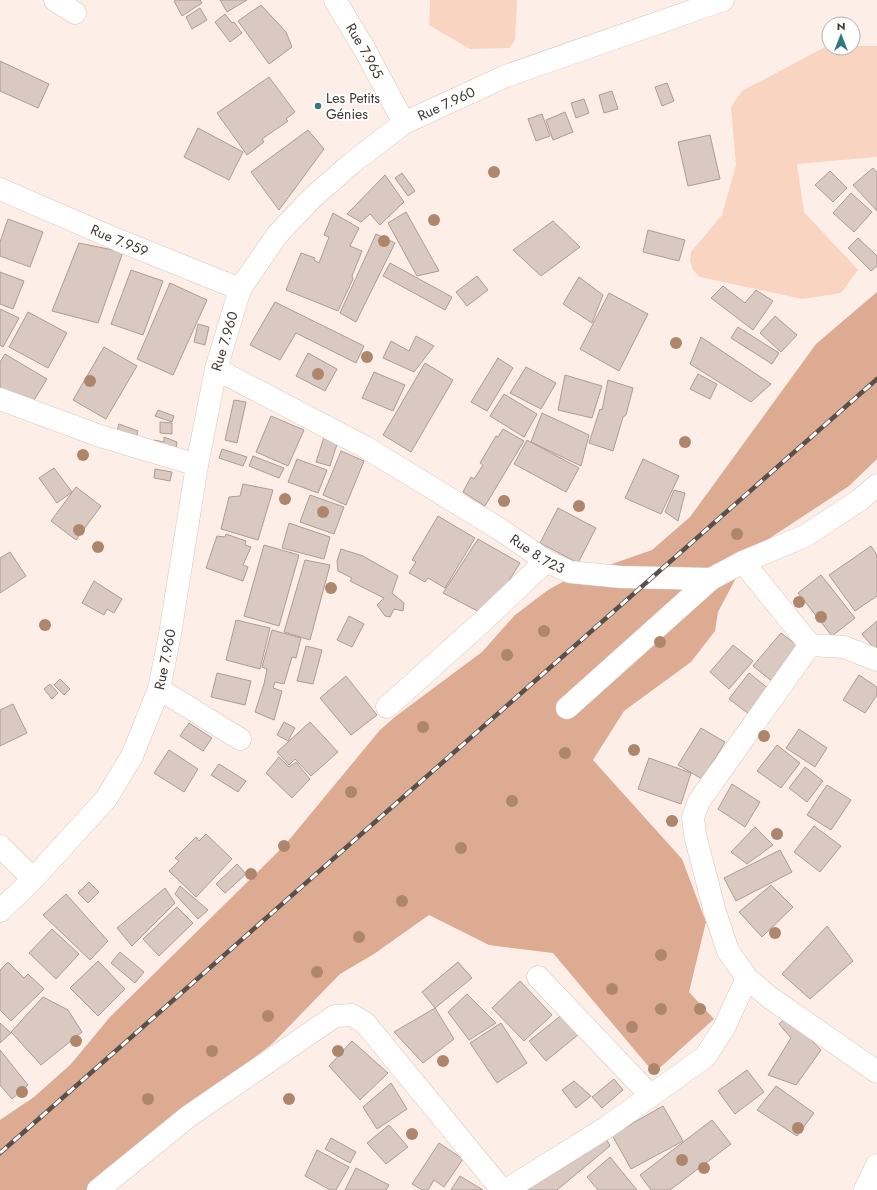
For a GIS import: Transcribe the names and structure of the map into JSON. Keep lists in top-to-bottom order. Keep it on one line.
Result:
{"streets":{"street":["Rue 7.965","Rue 7.960","Rue 7.959","Rue 8.723"]},"crossings":[["Rue 7.965","Rue 7.960"],["Rue 7.960","Rue 7.959"],["Rue 7.960","Rue 8.723"]],"places":["Les Petits Génies"],"north":"top"}
